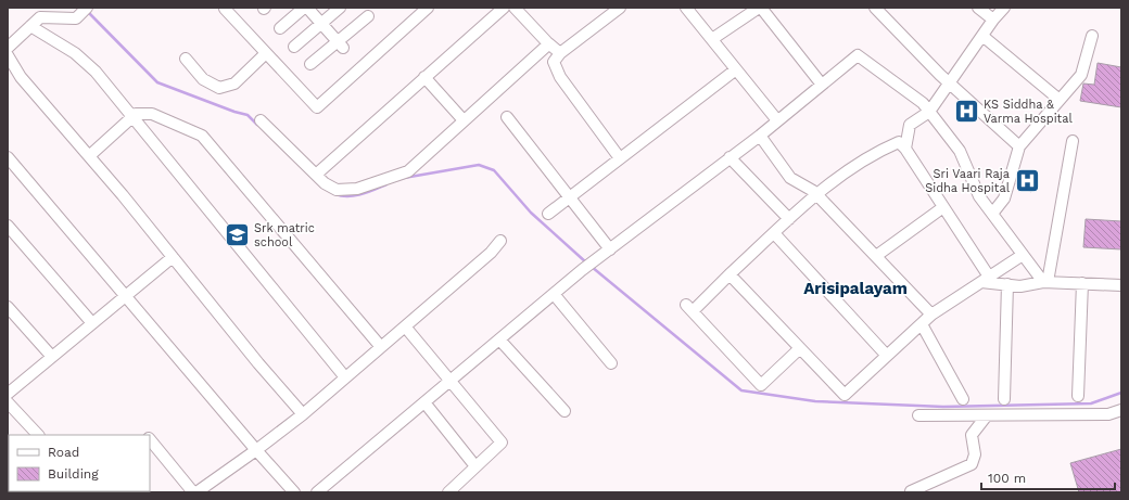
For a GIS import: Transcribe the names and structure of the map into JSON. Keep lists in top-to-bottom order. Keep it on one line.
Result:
{"districts":["Arisipalayam"],"places":{"hospital":["KS Siddha & Varma Hospital","Sri Vaari Raja Sidha Hospital"],"school or university":["Srk matric school"]},"legend":["Road","Building"],"scale_bar":"100 m"}
